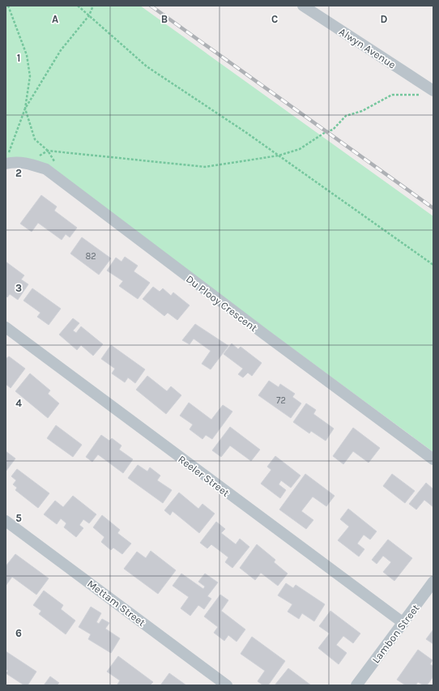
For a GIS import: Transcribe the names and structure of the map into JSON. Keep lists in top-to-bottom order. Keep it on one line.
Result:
{"streets":{"street":["Alwyn Avenue","Du Plooy Crescent","Reeler Street","Mettam Street","Lambon Street"]},"crossings":[["Reeler Street","Lambon Street"]],"house_numbers":["82","72"],"grid":{"columns":["A","B","C","D"],"rows":["1","2","3","4","5","6"]}}
